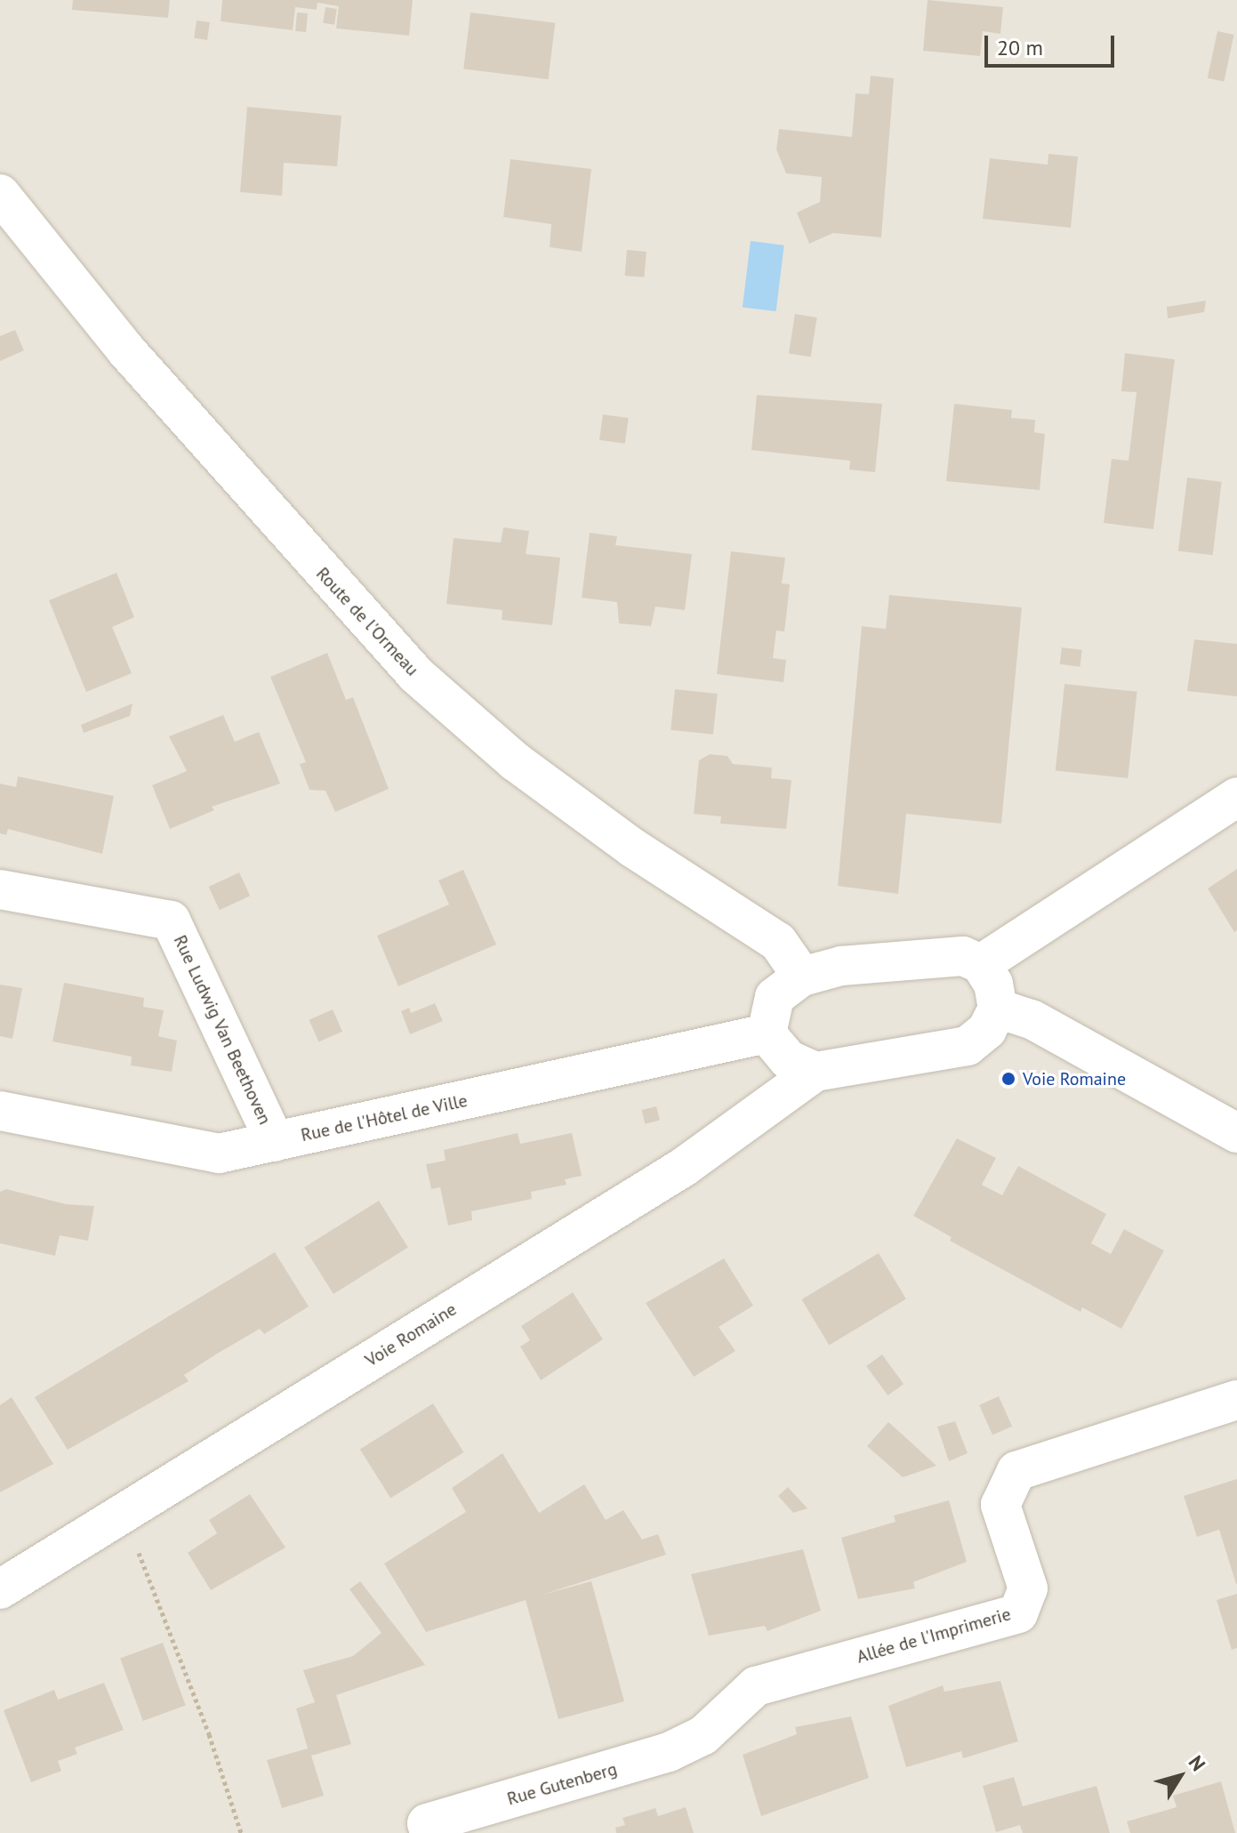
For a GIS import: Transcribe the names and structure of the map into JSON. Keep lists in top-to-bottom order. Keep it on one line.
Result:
{"streets":{"street":["Route de l'Ormeau","Rue Ludwig Van Beethoven","Rue de l'Hôtel de Ville","Voie Romaine","Allée de l'Imprimerie","Rue Gutenberg"]},"crossings":[["Rue Ludwig Van Beethoven","Rue de l'Hôtel de Ville"],["Allée de l'Imprimerie","Rue Gutenberg"]],"places":["Voie Romaine"],"scale_bar":"20 m","north":"top right"}
